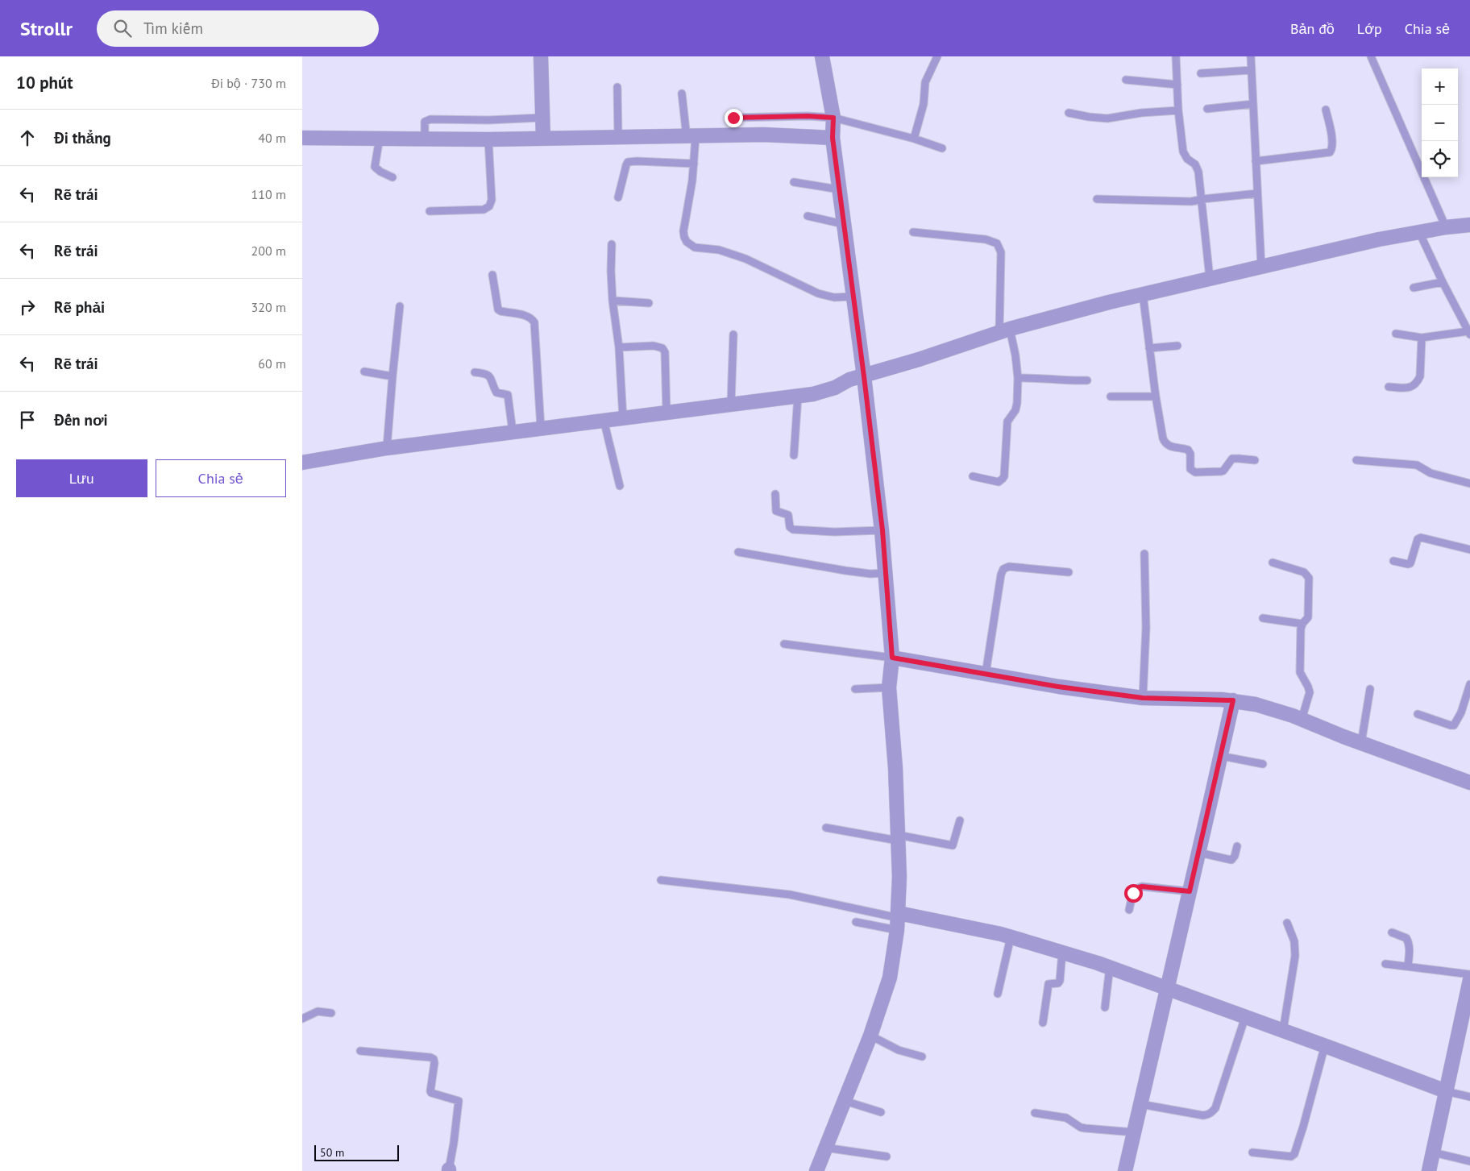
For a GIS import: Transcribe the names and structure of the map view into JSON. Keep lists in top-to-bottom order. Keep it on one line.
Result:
{"scale_bar":"50 m","page":{"header":"Strollr","search":"Tìm kiếm","nav":["Bản đồ","Lớp","Chia sẻ"],"heading":["10 phút","Đi bộ · 730 m"],"map_buttons":["+","−"],"list":[["Đi thẳng","40 m"],["Rẽ trái","110 m"],["Rẽ trái","200 m"],["Rẽ phải","320 m"],["Rẽ trái","60 m"],"Đến nơi"],"buttons":["Lưu","Chia sẻ"],"scale":"50 m"}}
